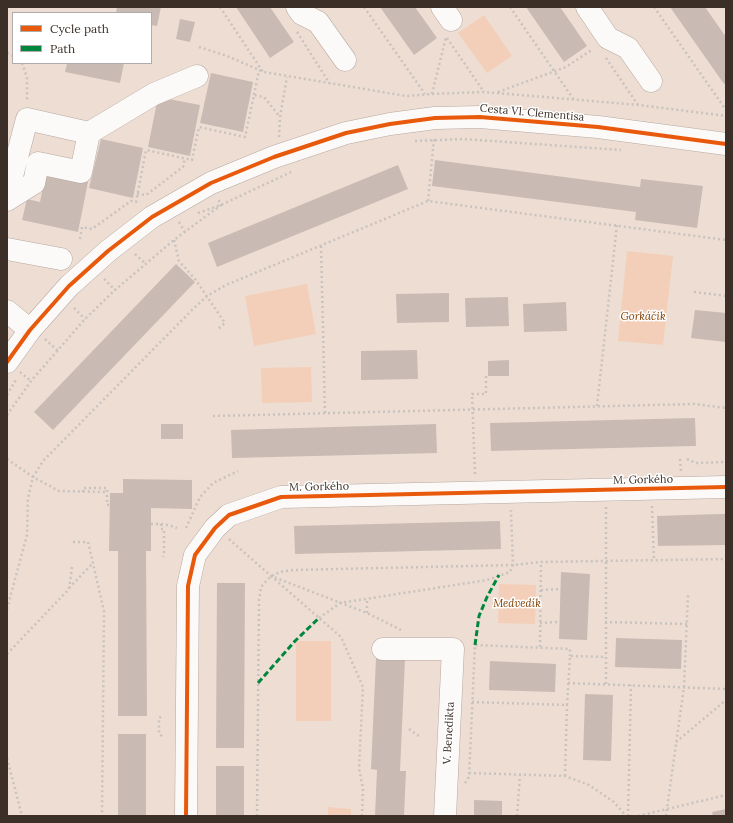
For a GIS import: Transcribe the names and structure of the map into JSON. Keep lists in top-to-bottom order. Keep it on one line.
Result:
{"streets":{"street":["Cesta Vl. Clementisa","M. Gorkého","V. Benedikta"]},"parks":["Gorkáčik","Medvedík"],"legend":["Cycle path","Path"]}
